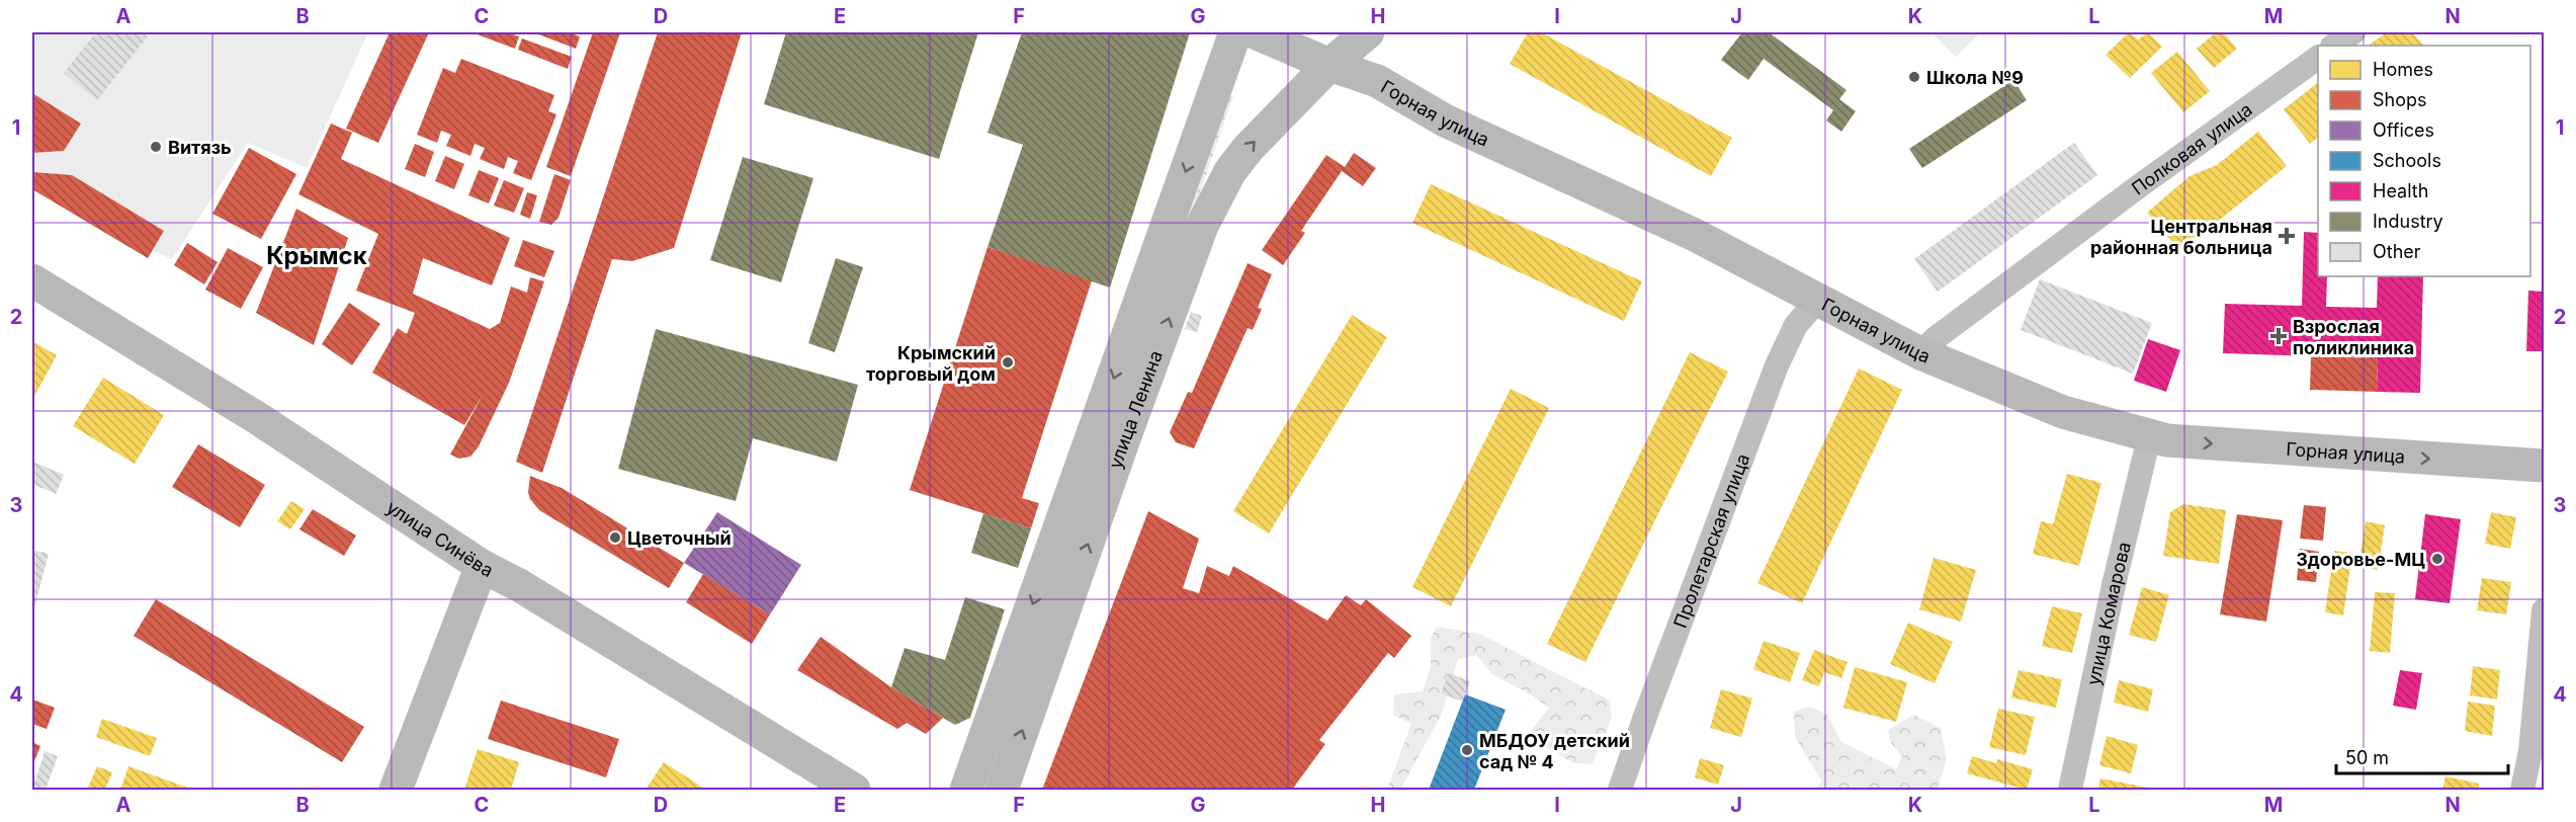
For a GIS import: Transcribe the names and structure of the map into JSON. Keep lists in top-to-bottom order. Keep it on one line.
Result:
{"streets":{"main road":["Горная улица","улица Ленина","улица Синёва"],"street":["Полковая улица","Пролетарская улица","улица Комарова"]},"crossings":[["Горная улица","Полковая улица"],["Горная улица","улица Ленина"],["Горная улица","Пролетарская улица"],["Горная улица","улица Комарова"]],"districts":["Крымск"],"places":{"other":["Школа №9","Витязь","Крымский торговый дом","Цветочный","Здоровье-МЦ","МБДОУ детский сад № 4"],"health":["Центральная районная больница","Взрослая поликлиника"]},"legend":["Homes","Shops","Offices","Schools","Health","Industry","Other"],"scale_bar":"50 m","grid":{"columns":["A","B","C","D","E","F","G","H","I","J","K","L","M","N"],"rows":["1","2","3","4"]}}
